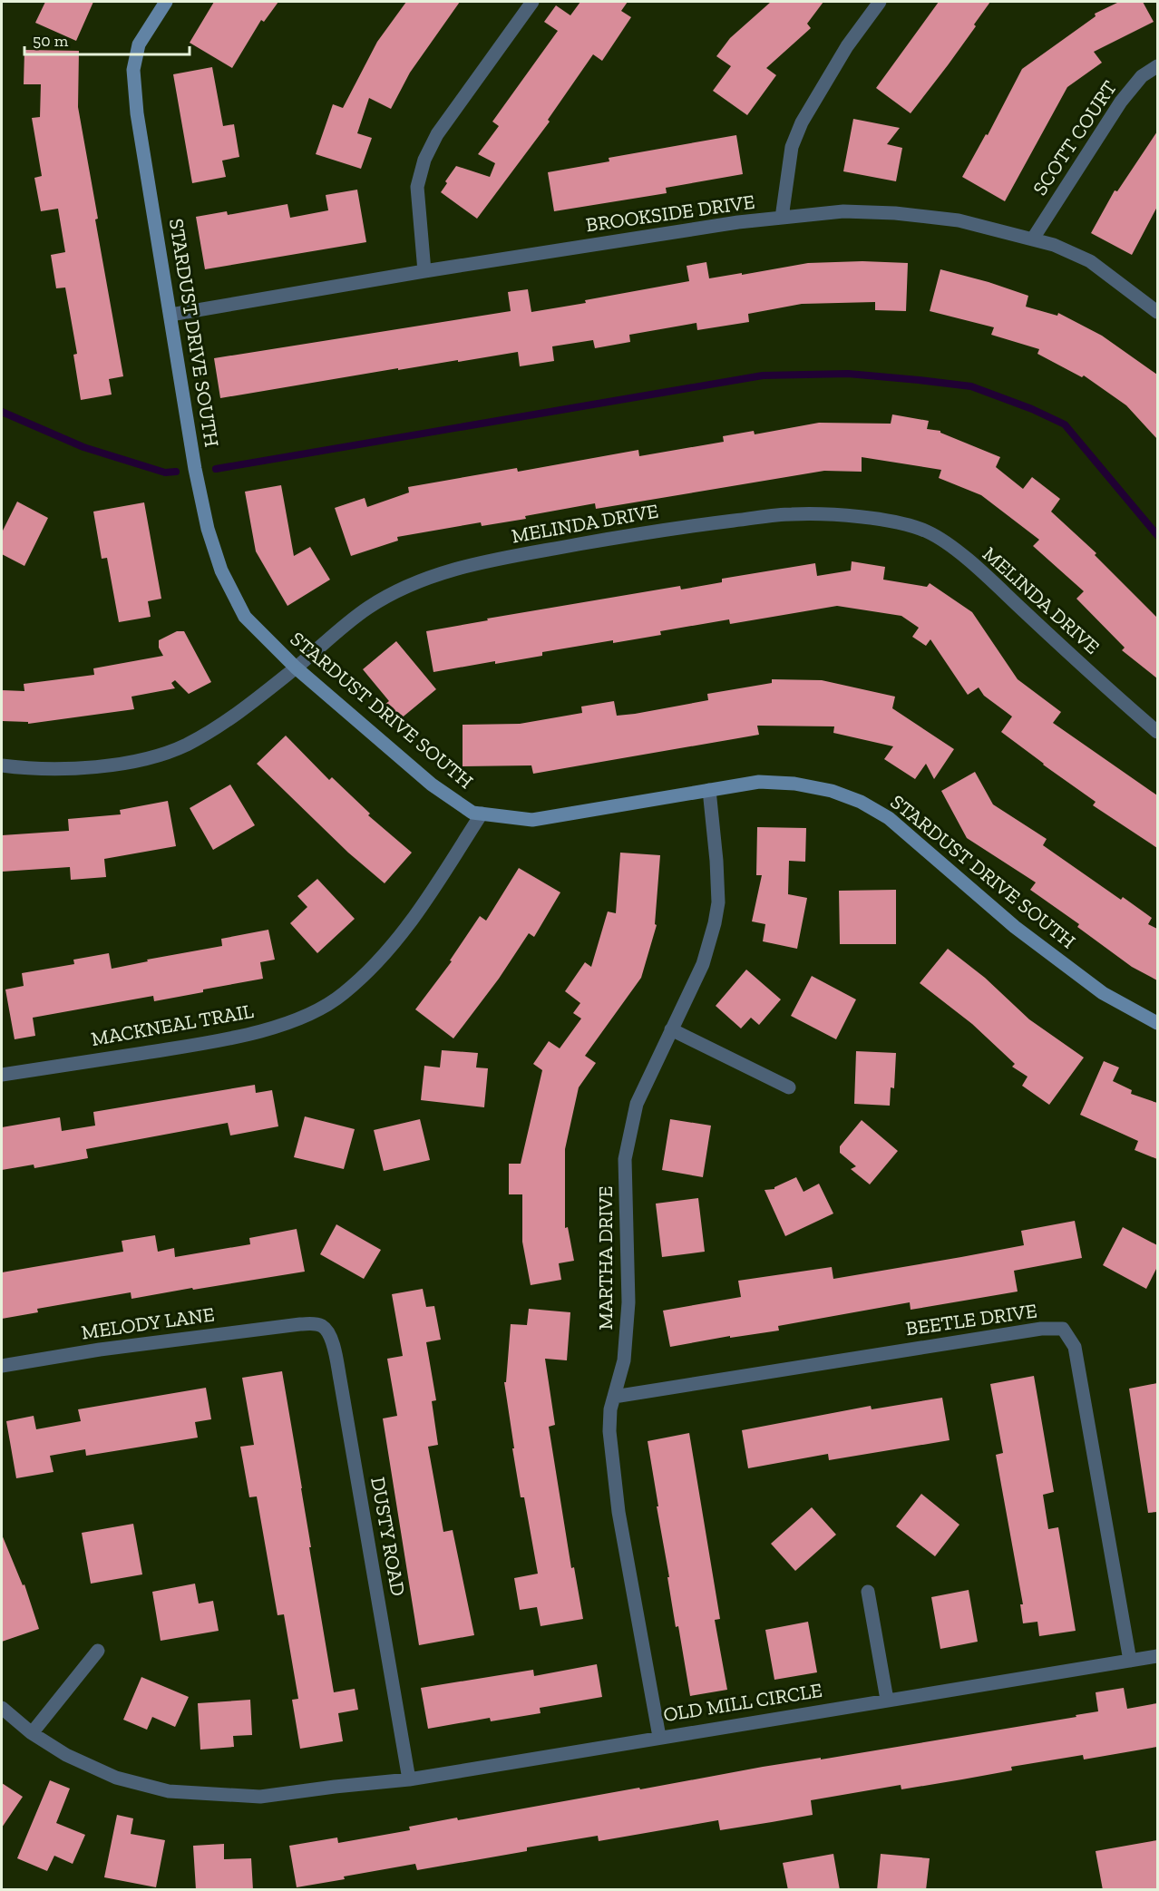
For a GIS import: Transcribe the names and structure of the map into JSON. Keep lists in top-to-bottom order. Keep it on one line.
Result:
{"streets":{"street":["SCOTT COURT","BROOKSIDE DRIVE","STARDUST DRIVE SOUTH","MELINDA DRIVE","MACKNEAL TRAIL","MARTHA DRIVE","BEETLE DRIVE","MELODY LANE","DUSTY ROAD","OLD MILL CIRCLE"]},"crossings":[["SCOTT COURT","BROOKSIDE DRIVE"],["BROOKSIDE DRIVE","STARDUST DRIVE SOUTH"],["STARDUST DRIVE SOUTH","MELINDA DRIVE"],["STARDUST DRIVE SOUTH","MACKNEAL TRAIL"],["STARDUST DRIVE SOUTH","MARTHA DRIVE"],["MARTHA DRIVE","BEETLE DRIVE"],["MARTHA DRIVE","OLD MILL CIRCLE"],["BEETLE DRIVE","OLD MILL CIRCLE"],["MELODY LANE","DUSTY ROAD"],["DUSTY ROAD","OLD MILL CIRCLE"]],"scale_bar":"50 m"}
